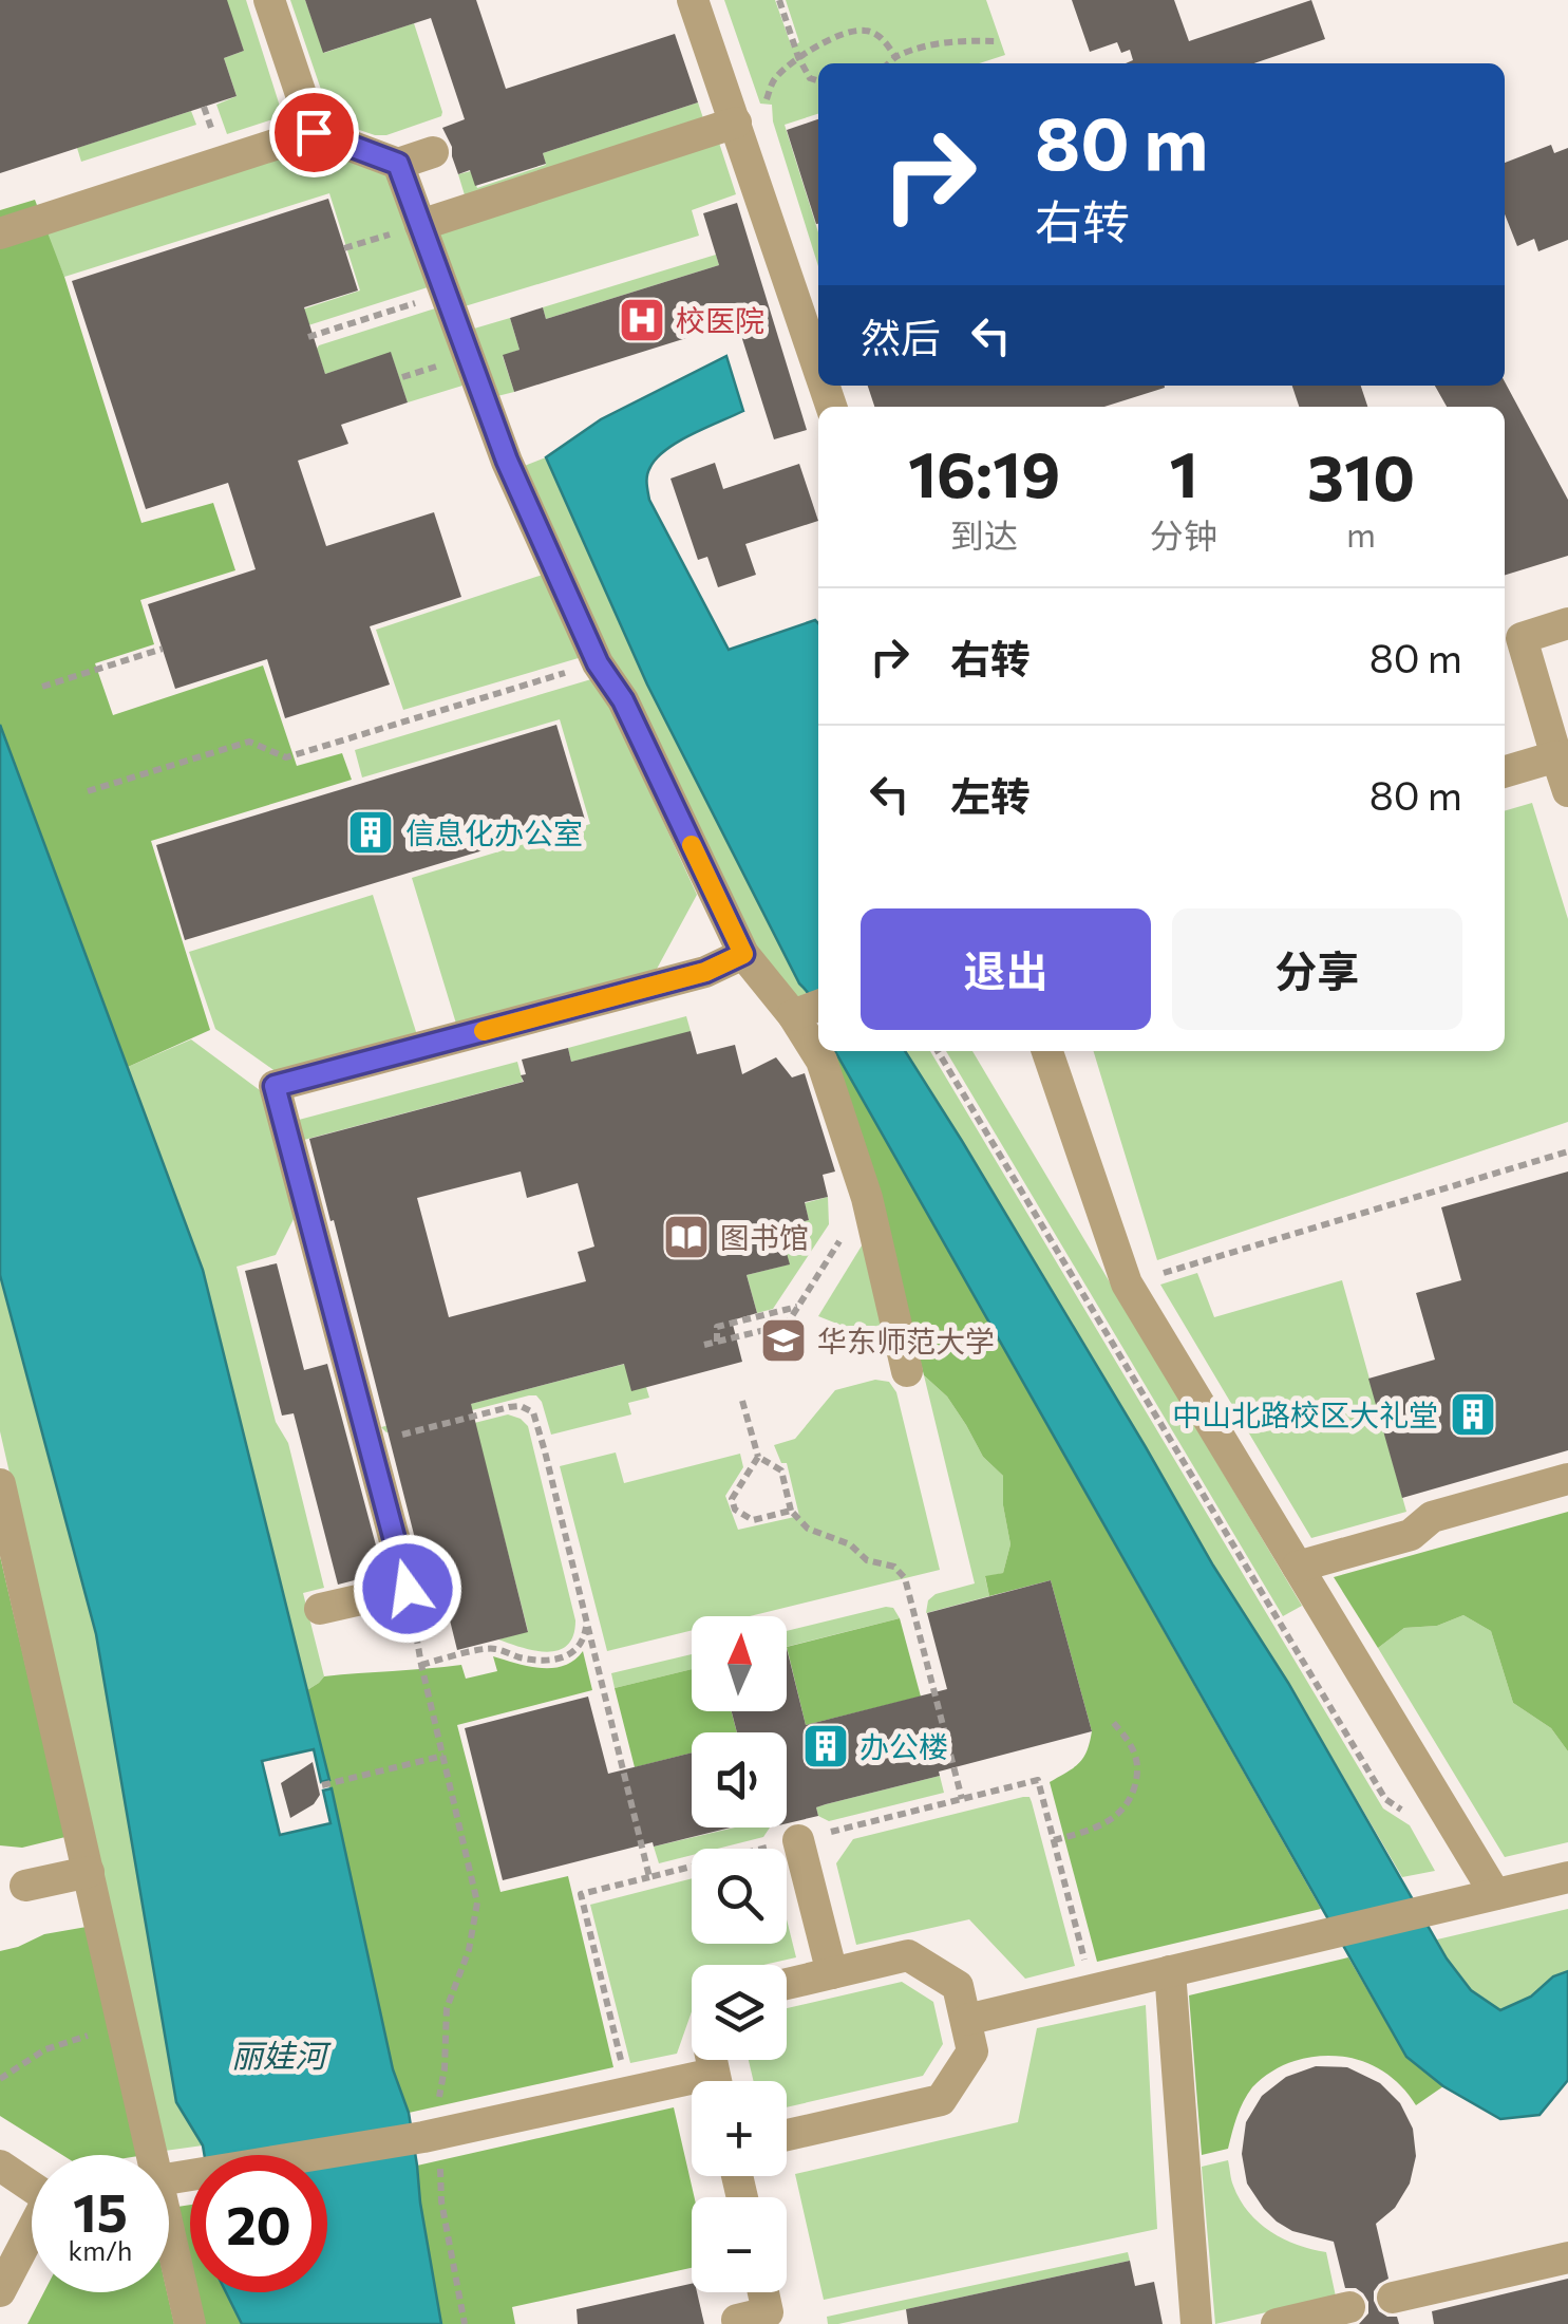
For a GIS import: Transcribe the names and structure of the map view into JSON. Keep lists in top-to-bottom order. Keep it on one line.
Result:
{"water":["丽娃河"],"places":{"hospital":["校医院"],"building":["信息化办公室","中山北路校区大礼堂","办公楼"],"library":["图书馆"],"school or university":["华东师范大学"]},"north":"top","page":{"turn":["80 m","右转"],"then":"然后","eta":["16:19","到达","1","分钟","310","m"],"list":[{"name":"右转","value":"80 m"},{"name":"左转","value":"80 m"}],"buttons":["退出","分享"],"map_buttons":["+","−"],"speed":"15 km/h","limit":"20"}}
